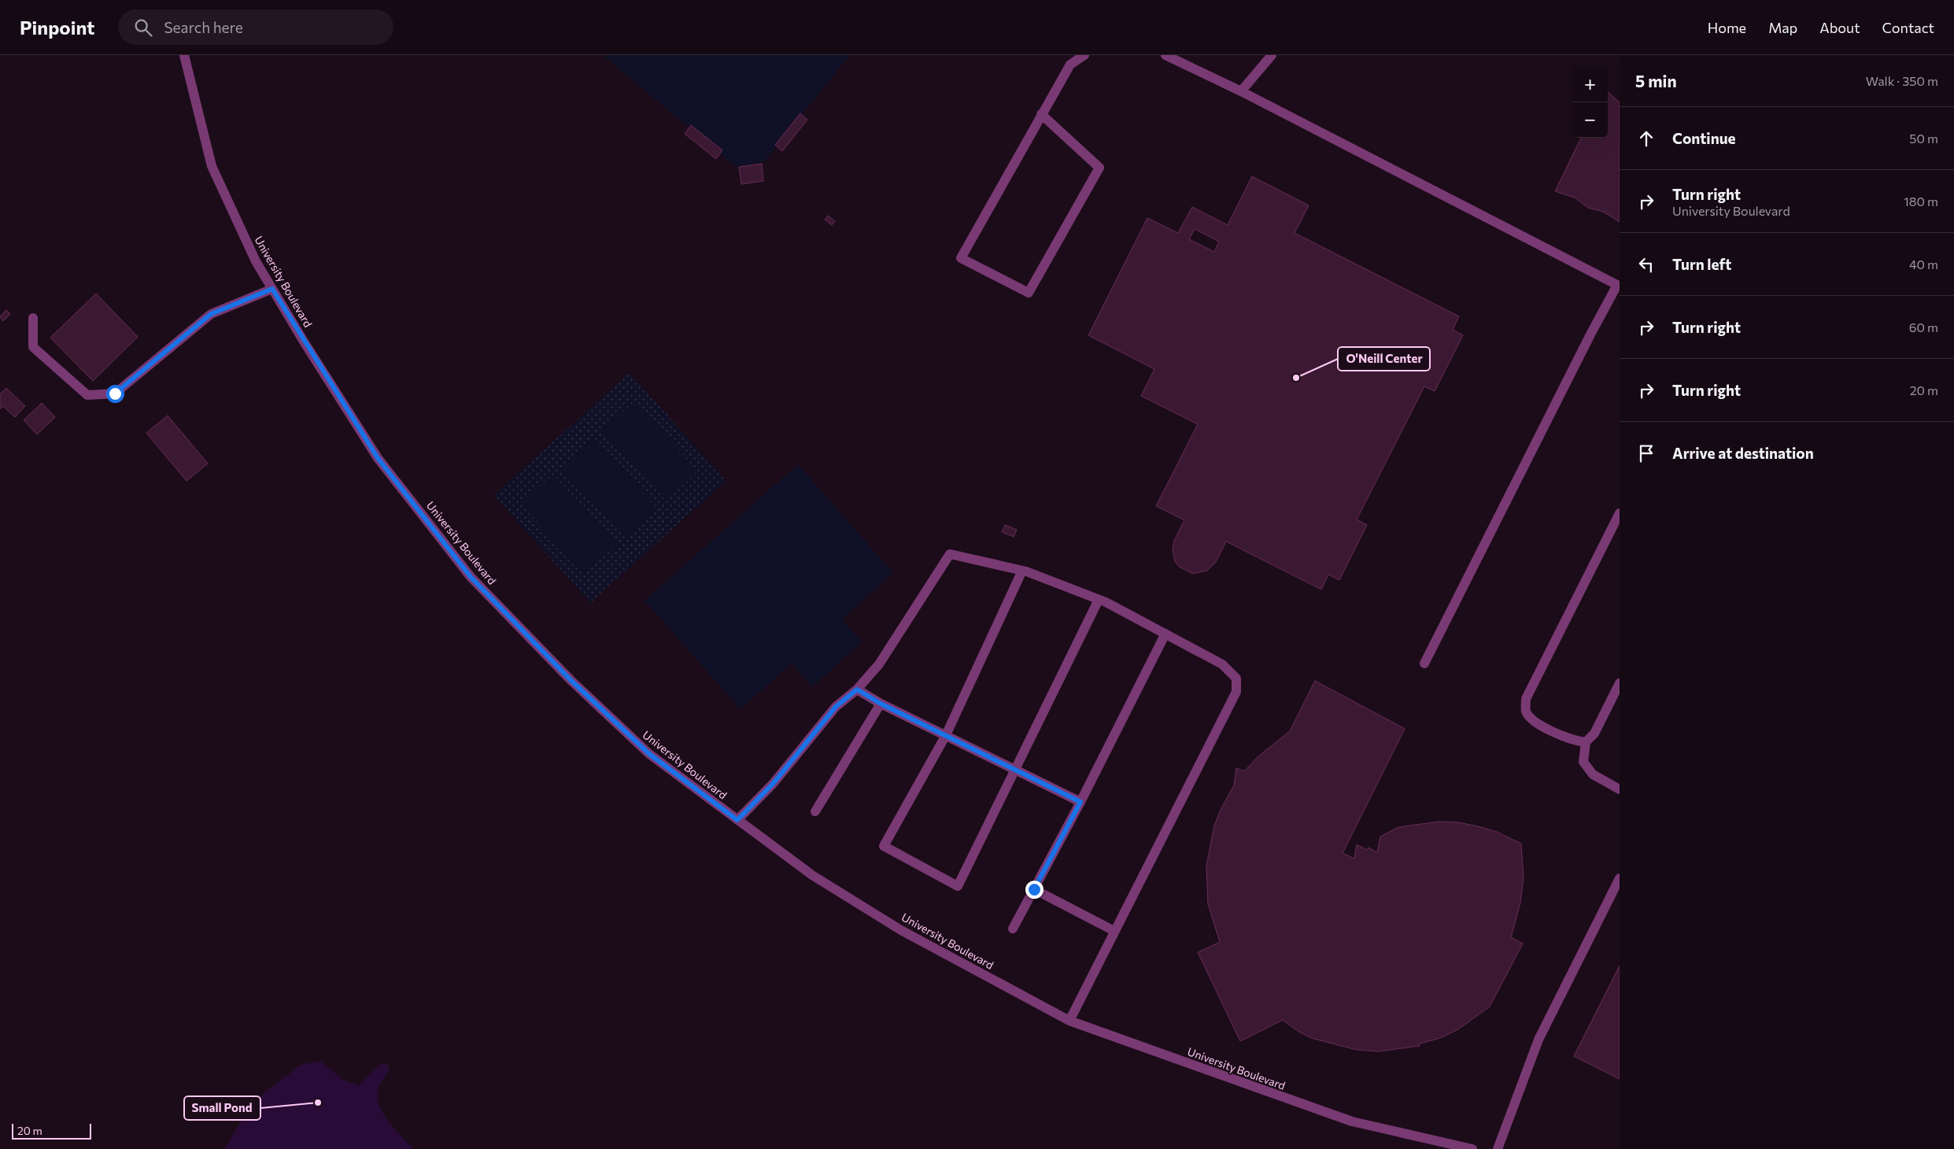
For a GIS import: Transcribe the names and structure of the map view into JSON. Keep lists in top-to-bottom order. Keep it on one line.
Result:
{"streets":{"street":["University Boulevard"]},"places":["O'Neill Center","Small Pond"],"scale_bar":"20 m","page":{"header":"Pinpoint","search":"Search here","nav":["Home","Map","About","Contact"],"heading":["5 min","Walk · 350 m"],"map_buttons":["+","−"],"list":[["Continue","50 m"],["Turn right","University Boulevard","180 m"],["Turn left","40 m"],["Turn right","60 m"],["Turn right","20 m"],"Arrive at destination"],"scale":"20 m"}}
